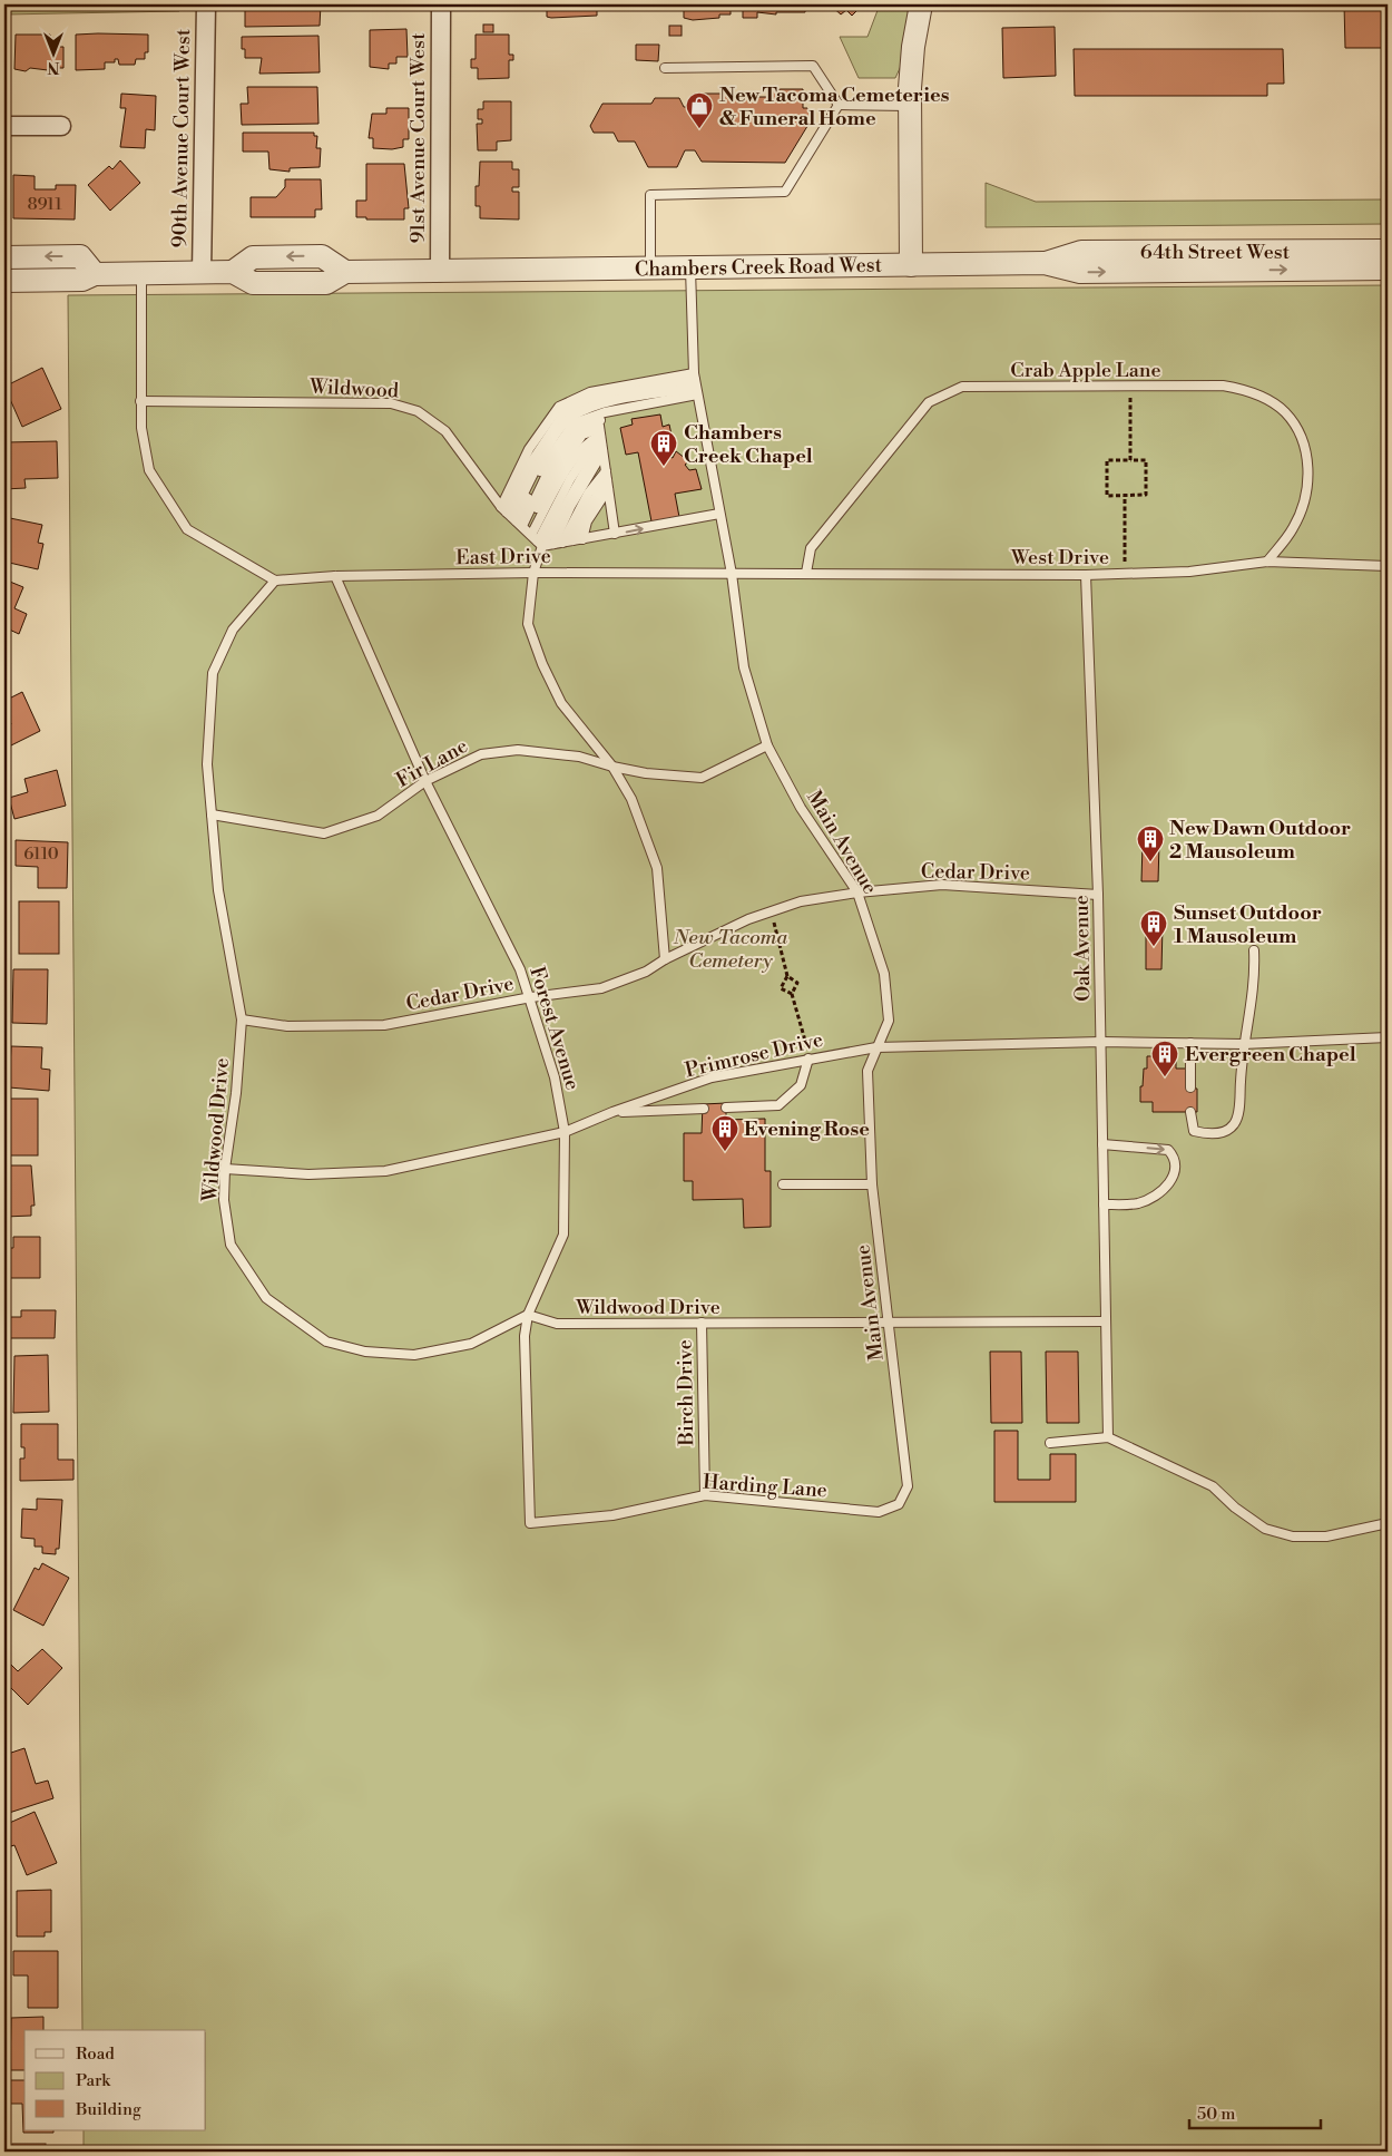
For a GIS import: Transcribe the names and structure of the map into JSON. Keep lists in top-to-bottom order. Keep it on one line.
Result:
{"streets":{"street":["90th Avenue Court West","91st Avenue Court West","64th Street West","Chambers Creek Road West"],"lane":["Crab Apple Lane","Wildwood","East Drive","West Drive","Fir Lane","Main Avenue","Cedar Drive","Oak Avenue","Forest Avenue","Primrose Drive","Wildwood Drive","Birch Drive","Harding Lane"]},"crossings":[["90th Avenue Court West","Chambers Creek Road West"],["91st Avenue Court West","Chambers Creek Road West"],["64th Street West","Chambers Creek Road West"],["Chambers Creek Road West","Main Avenue"],["Crab Apple Lane","West Drive"],["East Drive","West Drive"],["East Drive","Main Avenue"],["East Drive","Forest Avenue"],["East Drive","Wildwood Drive"],["West Drive","Main Avenue"],["West Drive","Oak Avenue"],["Fir Lane","Main Avenue"],["Fir Lane","Forest Avenue"],["Fir Lane","Wildwood Drive"],["Main Avenue","Cedar Drive"],["Main Avenue","Primrose Drive"],["Main Avenue","Wildwood Drive"],["Main Avenue","Harding Lane"],["Cedar Drive","Oak Avenue"],["Cedar Drive","Forest Avenue"],["Cedar Drive","Wildwood Drive"],["Oak Avenue","Primrose Drive"],["Oak Avenue","Wildwood Drive"],["Forest Avenue","Primrose Drive"],["Forest Avenue","Wildwood Drive"],["Forest Avenue","Harding Lane"],["Primrose Drive","Wildwood Drive"],["Wildwood Drive","Birch Drive"],["Birch Drive","Harding Lane"]],"parks":["New Tacoma Cemetery"],"places":{"shop":["New Tacoma Cemeteries & Funeral Home"],"building":["Chambers Creek Chapel","New Dawn Outdoor 2 Mausoleum","Sunset Outdoor 1 Mausoleum","Evergreen Chapel","Evening Rose"]},"house_numbers":["8911","6110"],"legend":["Road","Park","Building"],"scale_bar":"50 m","north":"bottom"}
